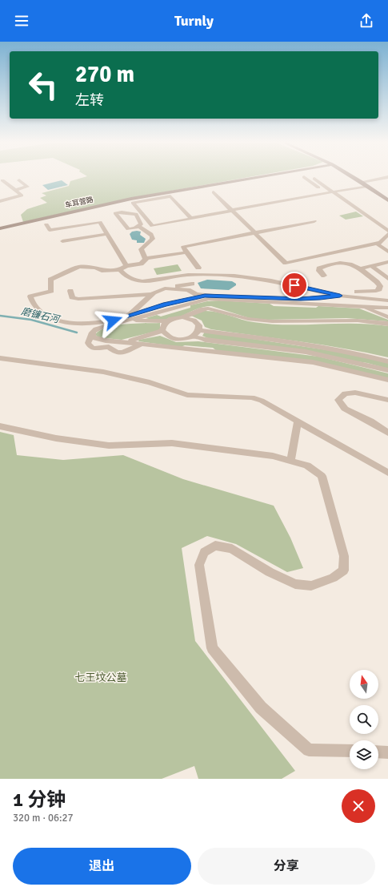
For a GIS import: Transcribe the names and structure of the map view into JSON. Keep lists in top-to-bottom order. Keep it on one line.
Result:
{"streets":{"street":["车耳营路"]},"water":["磨镰石河"],"parks":["七王坟公墓"],"north":"top","page":{"header":"Turnly","turn":["270 m","左转"],"heading":["1 分钟","320 m · 06:27"],"buttons":["退出","分享"]}}
